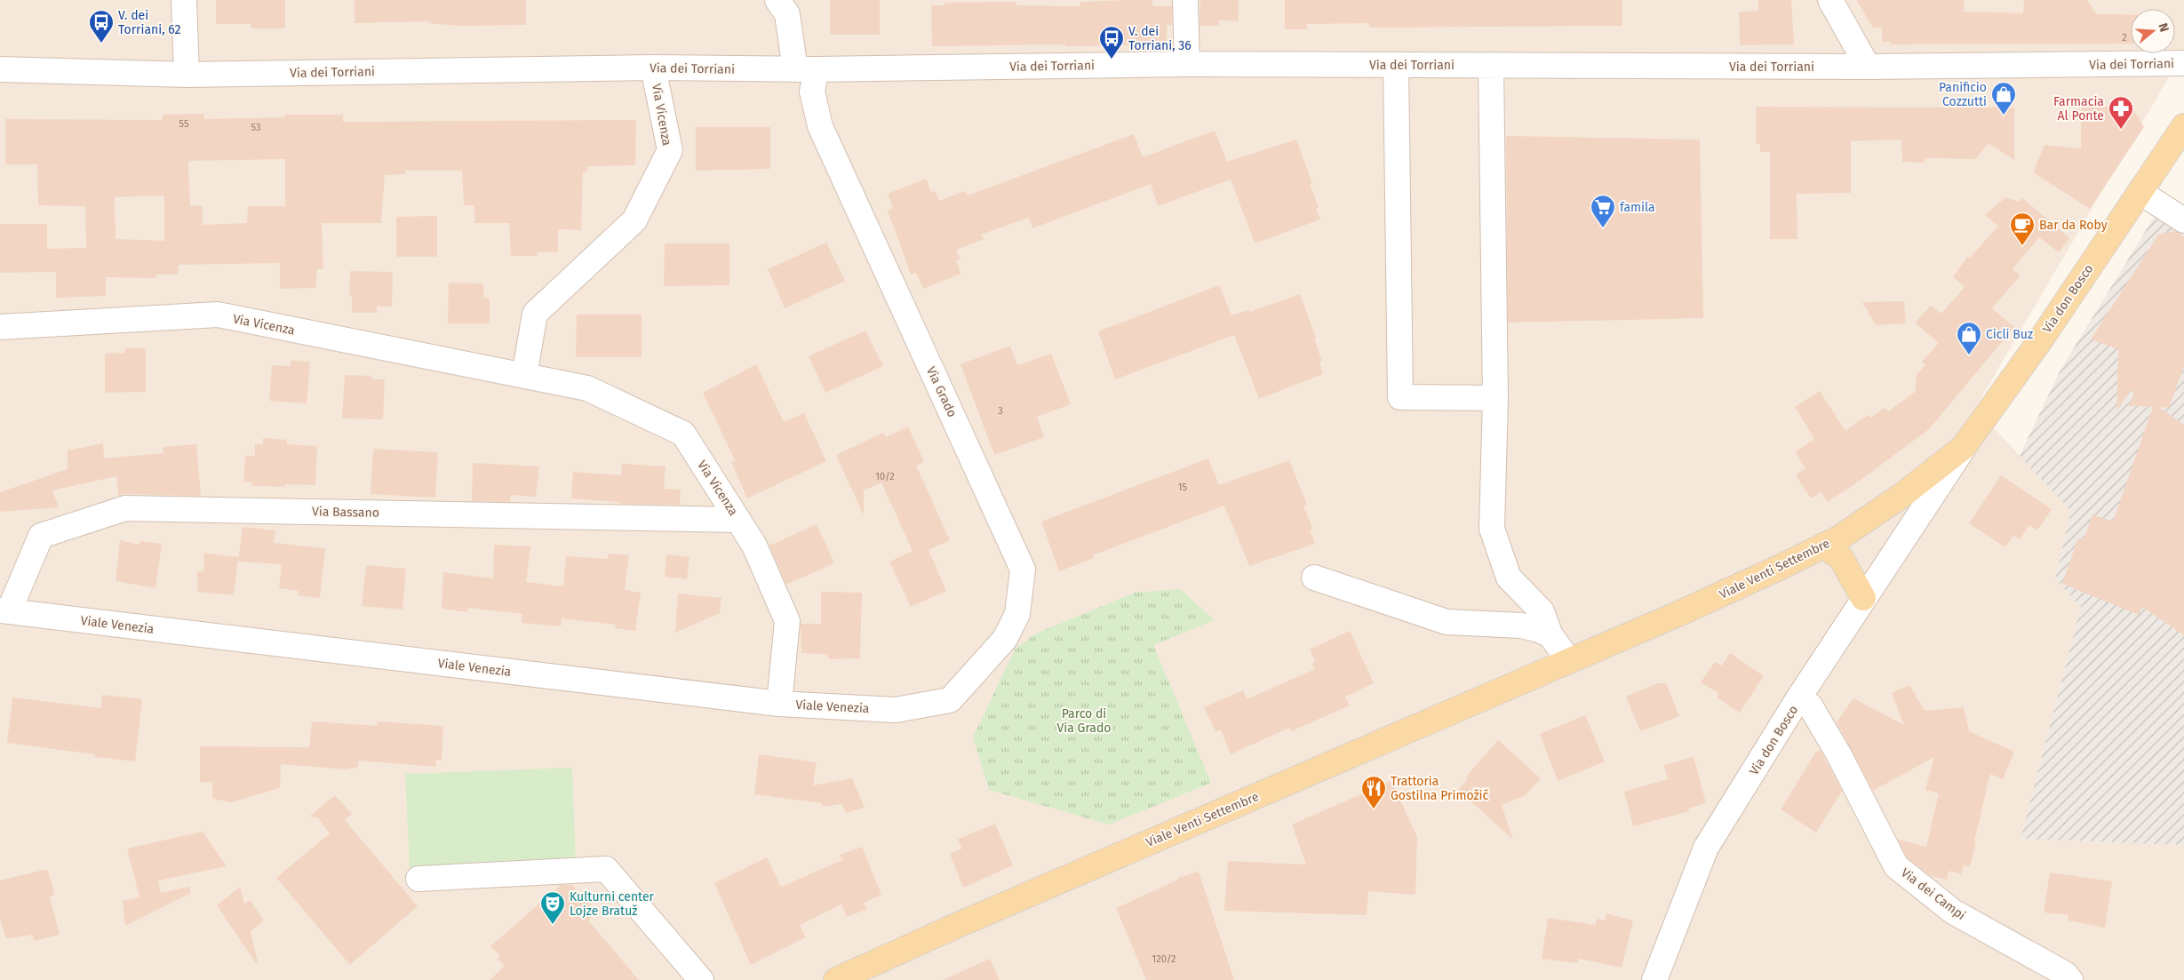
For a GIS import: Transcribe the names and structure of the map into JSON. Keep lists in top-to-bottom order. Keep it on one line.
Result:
{"streets":{"main road":["Via don Bosco","Viale Venti Settembre"],"street":["Via dei Torriani","Via Vicenza","Via Grado","Via Bassano","Viale Venezia","Via dei Campi"]},"crossings":[["Via dei Torriani","Via Vicenza"],["Via dei Torriani","Via Grado"],["Via Vicenza","Via Bassano"],["Via Vicenza","Viale Venezia"],["Via don Bosco","Viale Venti Settembre"],["Via don Bosco","Via dei Campi"],["Via Grado","Viale Venezia"],["Via Bassano","Viale Venezia"]],"parks":["Parco di Via Grado"],"places":{"bus stop":["V. dei Torriani, 62","V. dei Torriani, 36"],"shop":["Panificio Cozzutti","Cicli Buz"],"pharmacy":["Farmacia Al Ponte"],"supermarket":["famila"],"cafe":["Bar da Roby"],"restaurant":["Trattoria Gostilna Primožič"],"theatre":["Kulturni center Lojze Bratuž"]},"house_numbers":["2","55","53","3","10/2","15","120/2"],"north":"right"}
